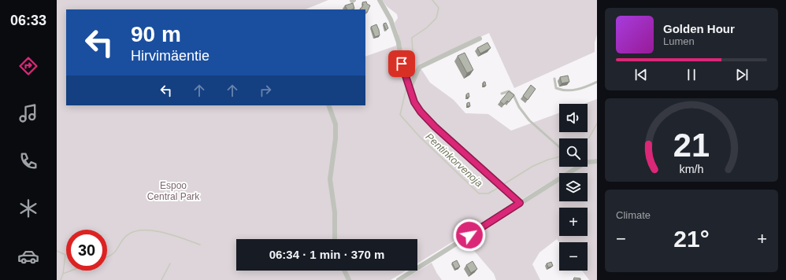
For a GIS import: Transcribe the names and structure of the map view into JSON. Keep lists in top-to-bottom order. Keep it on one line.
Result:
{"water":["Pentinkorvenoja"],"parks":["Espoo Central Park"],"page":{"tabs":"06:33","turn":["90 m","Hirvimäentie"],"song":["Golden Hour","Lumen"],"map_buttons":["+","−"],"tile":"Climate","heat":["−","21°","+"],"limit":"30","trip":"06:34 · 1 min · 370 m","gauge":["21","km/h"]}}
